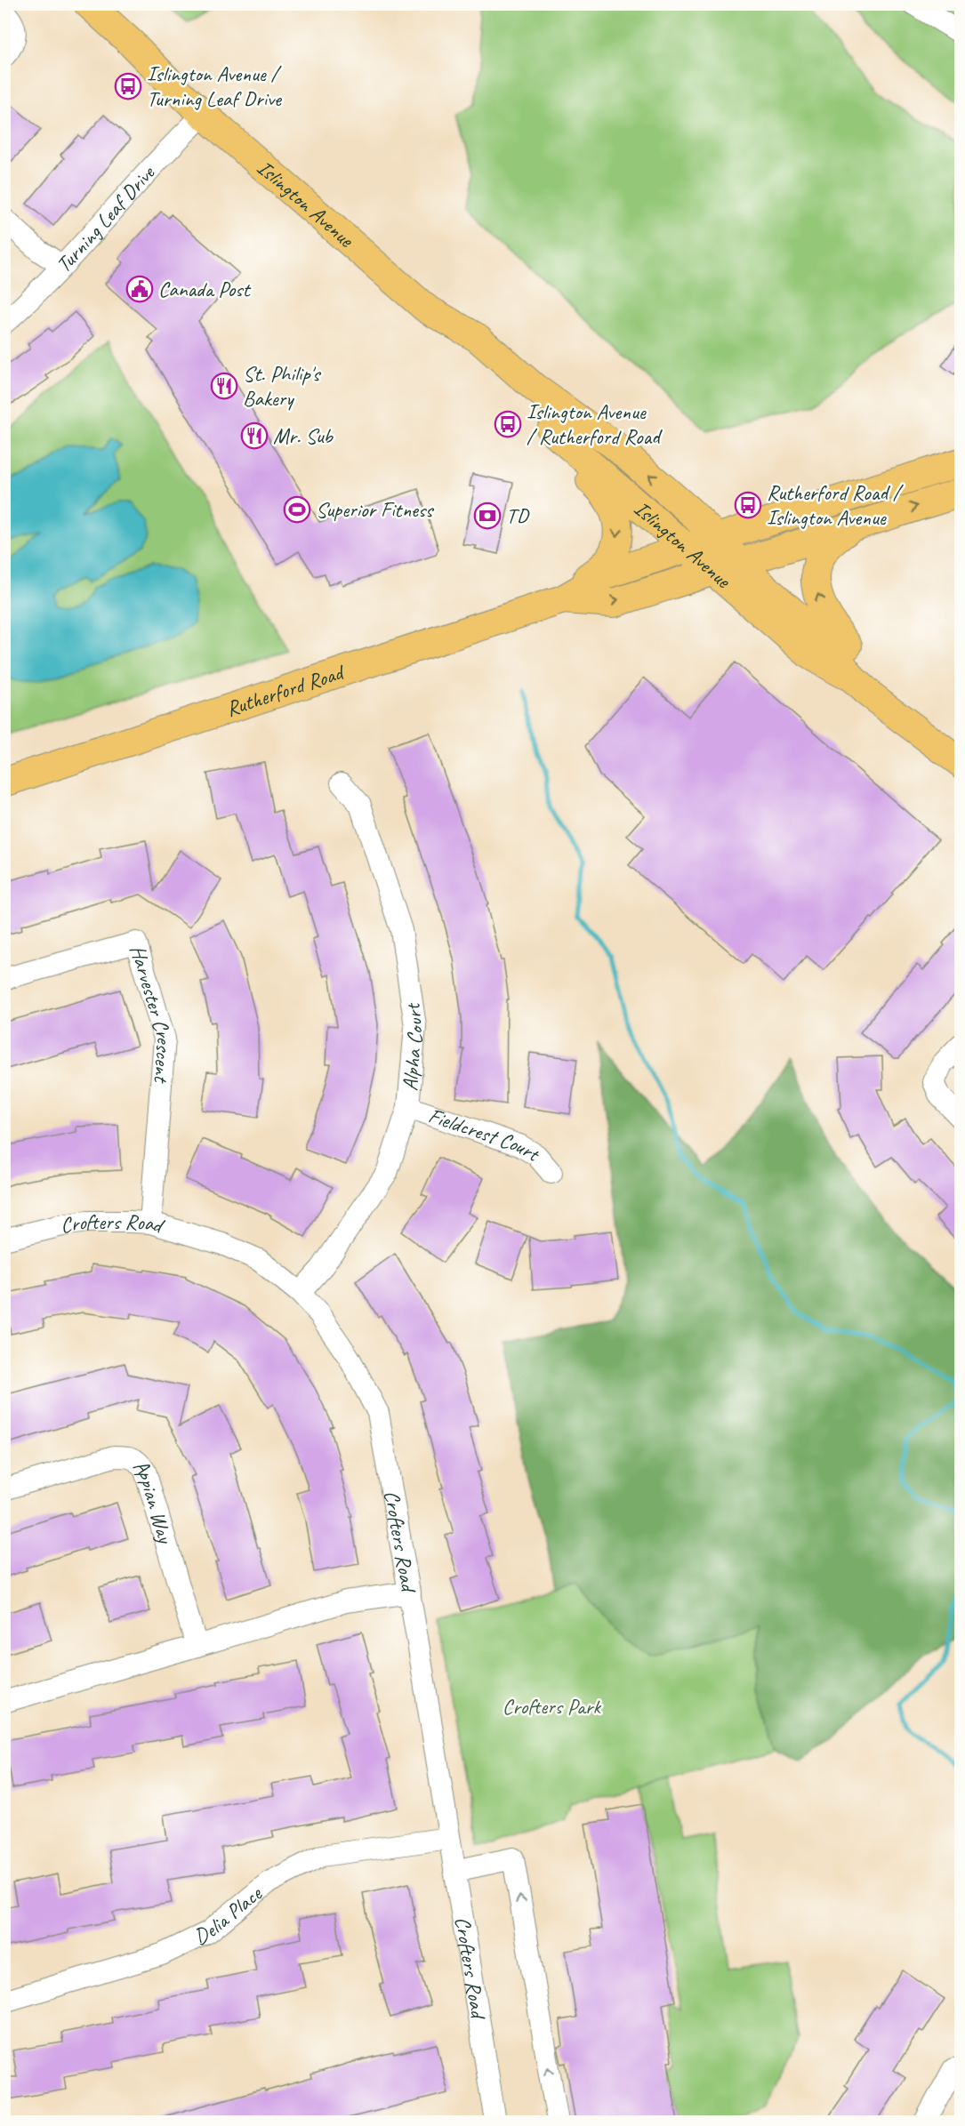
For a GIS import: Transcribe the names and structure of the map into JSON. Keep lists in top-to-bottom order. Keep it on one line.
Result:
{"streets":{"main road":["Islington Avenue","Rutherford Road"],"street":["Turning Leaf Drive","Harvester Crescent","Alpha Court","Fieldcrest Court","Crofters Road","Appian Way","Delia Place"]},"crossings":[["Islington Avenue","Turning Leaf Drive"],["Islington Avenue","Rutherford Road"],["Harvester Crescent","Crofters Road"],["Alpha Court","Fieldcrest Court"],["Alpha Court","Crofters Road"],["Crofters Road","Delia Place"]],"parks":["Crofters Park"],"places":{"bus stop":["Islington Avenue / Turning Leaf Drive","Islington Avenue / Rutherford Road","Rutherford Road / Islington Avenue"],"public building":["Canada Post"],"restaurant":["St. Philip's Bakery","Mr. Sub"],"sports":["Superior Fitness"],"bank":["TD"]}}
